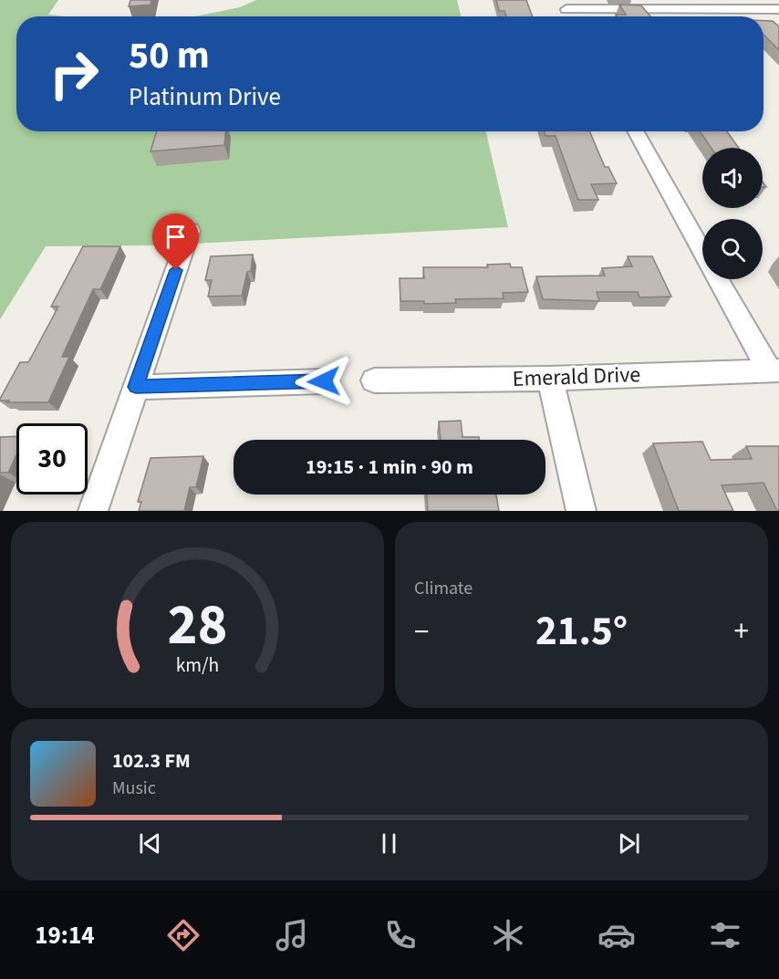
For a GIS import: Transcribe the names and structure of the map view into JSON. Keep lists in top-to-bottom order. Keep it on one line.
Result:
{"streets":{"street":["Emerald Drive"]},"page":{"turn":["50 m","Platinum Drive"],"limit":"30","trip":"19:15 · 1 min · 90 m","tile":"Climate","heat":["−","21.5°","+"],"song":["102.3 FM","Music"],"tabs":"19:14","gauge":["28","km/h"]}}
